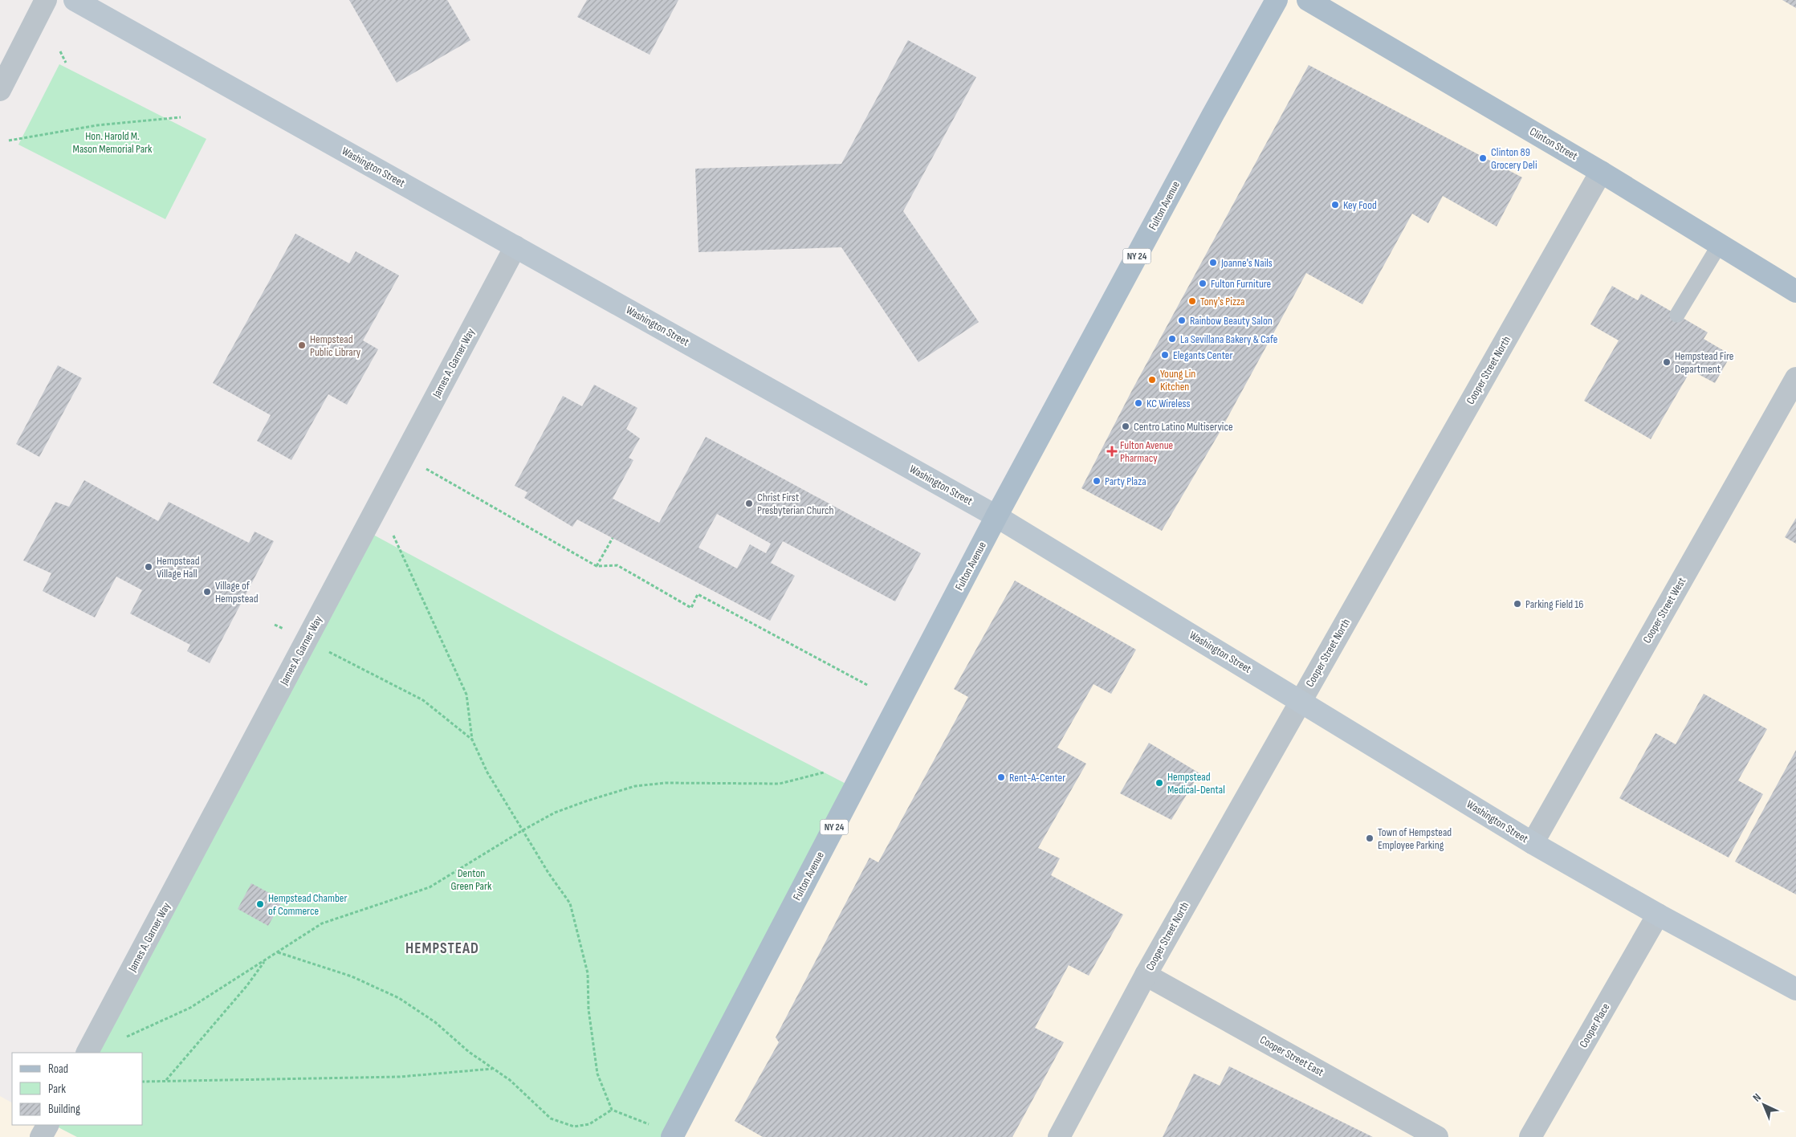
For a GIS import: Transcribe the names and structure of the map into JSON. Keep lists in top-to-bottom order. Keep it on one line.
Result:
{"streets":{"main road":["Clinton Street","Washington Street","Fulton Avenue","NY 24"],"street":["James A. Garner Way","Cooper Street North","Cooper Street West","Cooper Place","Cooper Street East"]},"crossings":[["Clinton Street","Cooper Street North"],["Washington Street","Fulton Avenue"],["Washington Street","James A. Garner Way"],["Washington Street","Cooper Street North"],["Washington Street","Cooper Street West"],["Washington Street","Cooper Place"],["Cooper Street North","Cooper Street East"]],"districts":["HEMPSTEAD"],"parks":["Hon. Harold M. Mason Memorial Park","Denton Green Park"],"places":{"other":["Clinton 89 Grocery Deli","Key Food","Joanne's Nails","Fulton Furniture","Tony's Pizza","Rainbow Beauty Salon","La Sevillana Bakery & Cafe","Hempstead Public Library","Elegants Center","Hempstead Fire Department","Young Lin Kitchen","KC Wireless","Centro Latino Multiservice","Party Plaza","Christ First Presbyterian Church","Hempstead Village Hall","Village of Hempstead","Parking Field 16","Rent-A-Center","Hempstead Medical-Dental","Town of Hempstead Employee Parking","Hempstead Chamber of Commerce"],"health":["Fulton Avenue Pharmacy"]},"legend":["Road","Park","Building"],"north":"top left"}
